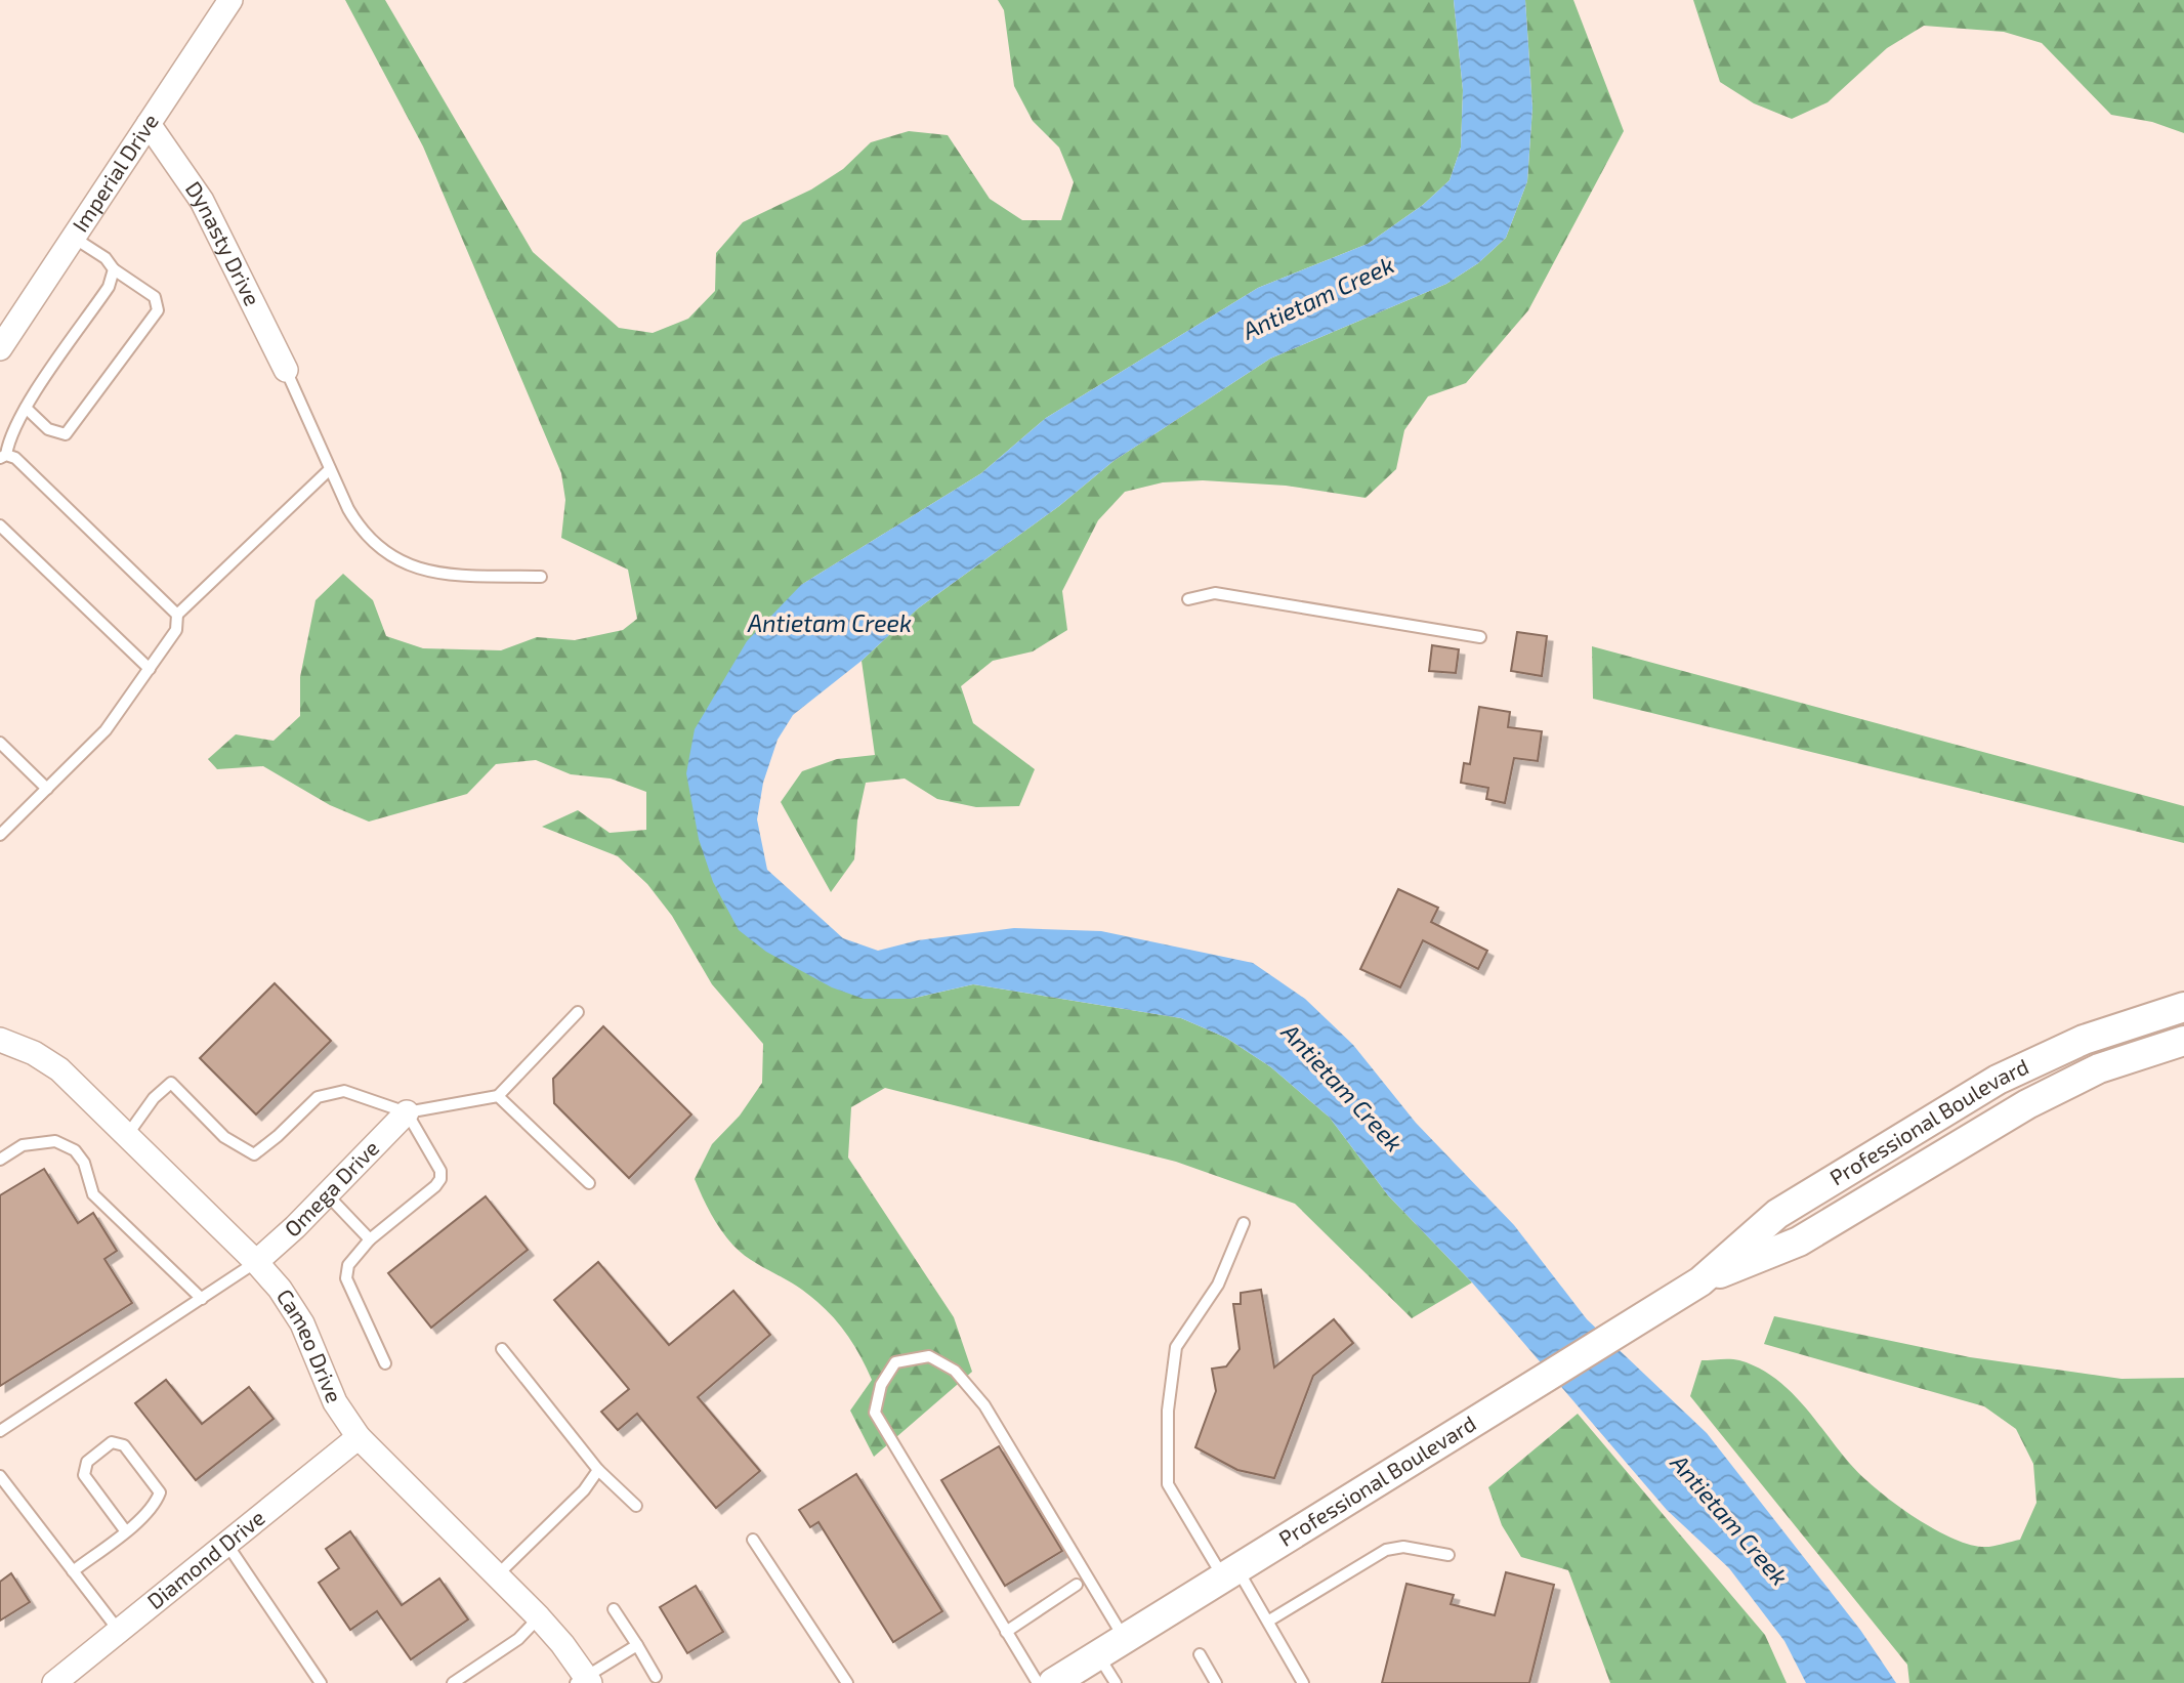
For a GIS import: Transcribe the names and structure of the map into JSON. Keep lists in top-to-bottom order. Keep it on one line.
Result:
{"streets":{"street":["Imperial Drive","Dynasty Drive","Professional Boulevard","Omega Drive","Cameo Drive","Diamond Drive"]},"crossings":[["Imperial Drive","Dynasty Drive"],["Omega Drive","Cameo Drive"],["Cameo Drive","Diamond Drive"]],"water":["Antietam Creek"]}
